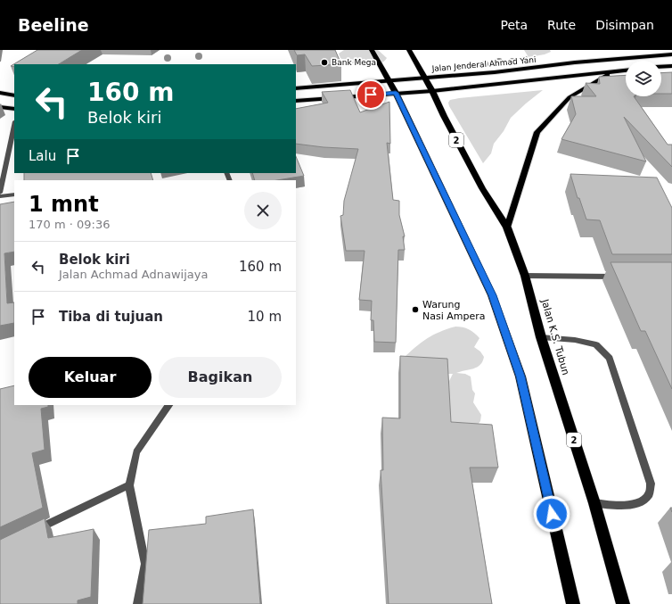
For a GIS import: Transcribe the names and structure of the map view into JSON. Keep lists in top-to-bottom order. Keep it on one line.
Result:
{"streets":{"highway":["2","Jalan K.S. Tubun"],"main road":["Jalan Jenderal Ahmad Yani"]},"crossings":[["Jalan Jenderal Ahmad Yani","2"],["2","Jalan K.S. Tubun"]],"places":["Bank Mega","Warung Nasi Ampera"],"page":{"header":"Beeline","nav":["Peta","Rute","Disimpan"],"turn":["160 m","Belok kiri"],"then":"Lalu","heading":["1 mnt","170 m · 09:36"],"list":[{"name":"Belok kiri","note":"Jalan Achmad Adnawijaya","value":"160 m"},{"name":"Tiba di tujuan","value":"10 m"}],"buttons":["Keluar","Bagikan"]}}
